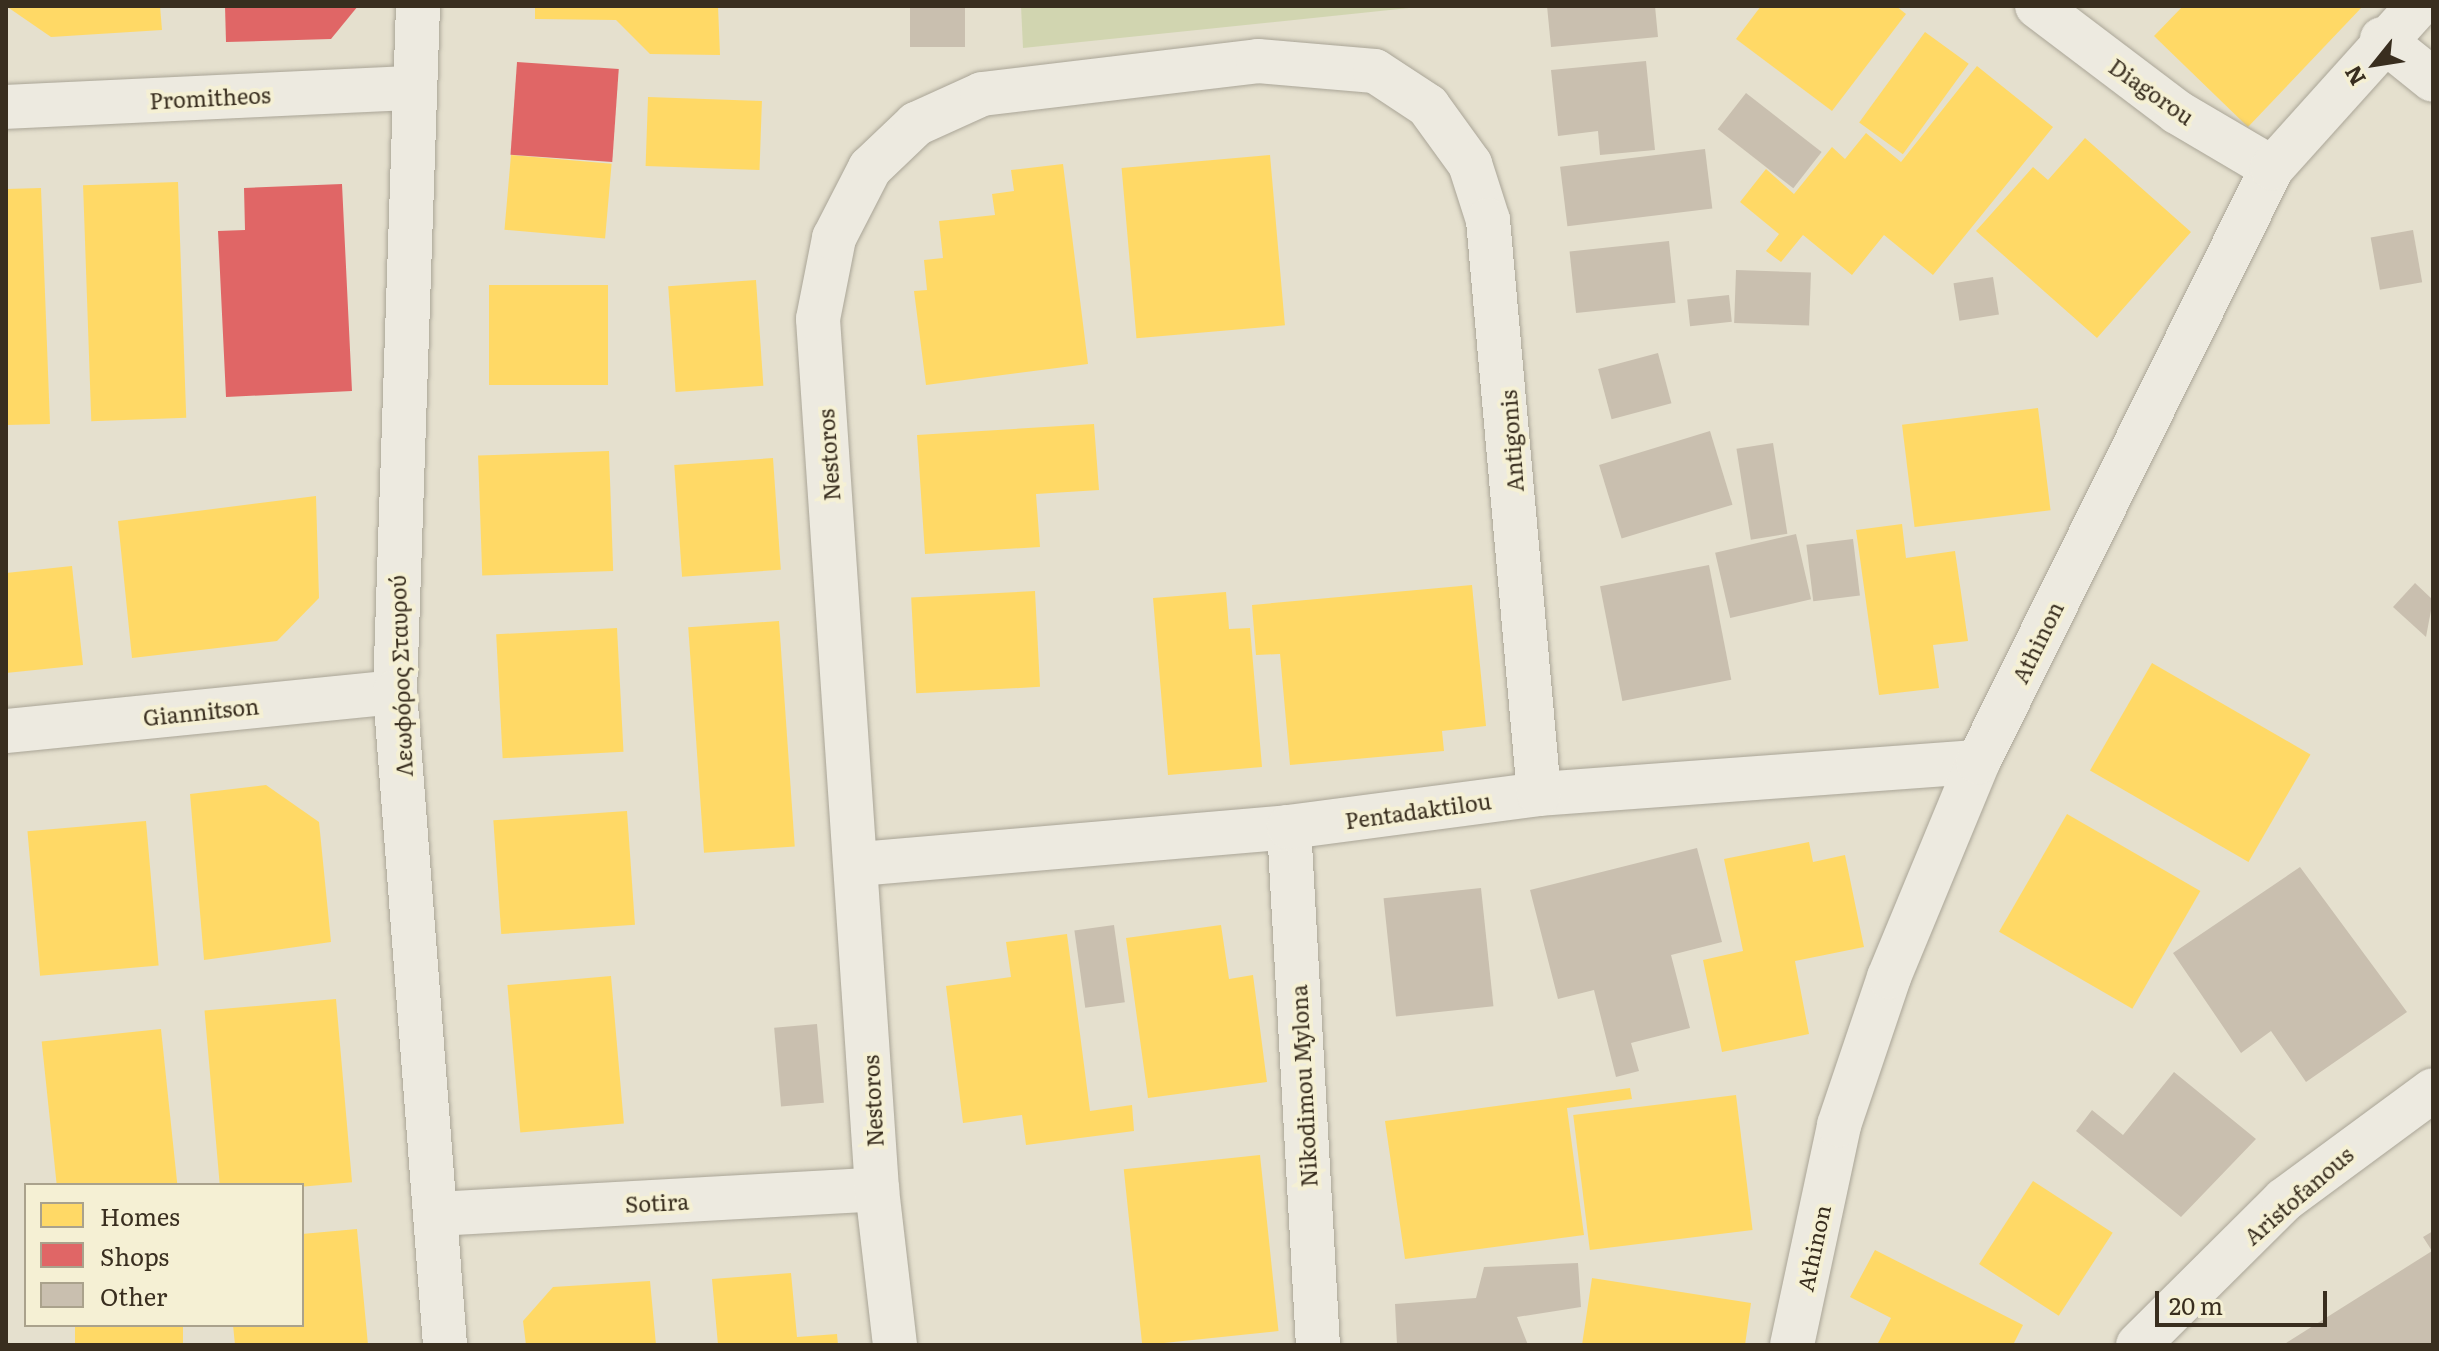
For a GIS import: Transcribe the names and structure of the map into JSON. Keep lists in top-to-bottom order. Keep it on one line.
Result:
{"streets":{"street":["Diagorou","Promitheos","Antigonis","Nestoros","Athinon","Λεωφόρος Σταυρού","Giannitson","Pentadaktilou","Nikodimou Mylona","Aristofanous","Sotira"]},"crossings":[["Diagorou","Athinon"],["Promitheos","Λεωφόρος Σταυρού"],["Antigonis","Nestoros"],["Antigonis","Pentadaktilou"],["Nestoros","Pentadaktilou"],["Nestoros","Sotira"],["Athinon","Pentadaktilou"],["Λεωφόρος Σταυρού","Giannitson"],["Λεωφόρος Σταυρού","Sotira"],["Pentadaktilou","Nikodimou Mylona"]],"legend":["Homes","Shops","Other"],"scale_bar":"20 m","north":"bottom left"}
